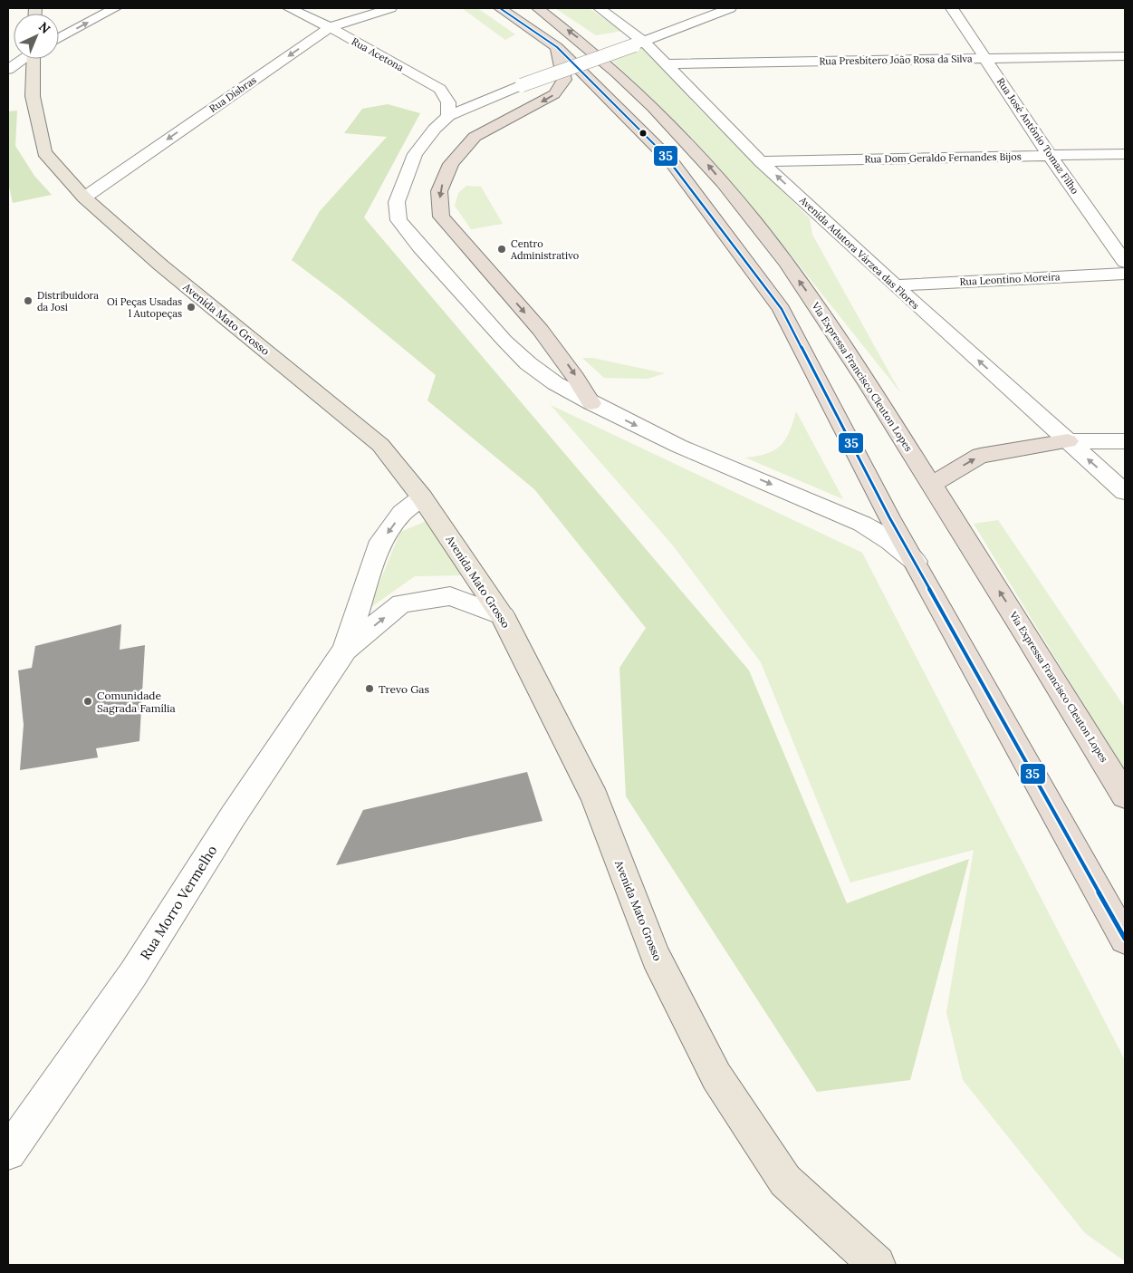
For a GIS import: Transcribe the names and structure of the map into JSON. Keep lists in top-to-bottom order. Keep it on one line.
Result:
{"streets":{"highway":["Via Expressa Francisco Cleuton Lopes"],"main road":["Avenida Mato Grosso"],"street":["Rua Acetona","Rua Presbítero João Rosa da Silva","Rua Disbras","Rua José Antônio Tomaz Filho","Rua Dom Geraldo Fernandes Bijos","Avenida Adutora Várzea das Flores","Rua Leontino Moreira","Rua Morro Vermelho"]},"crossings":[["Rua Acetona","Rua Disbras"],["Rua Presbítero João Rosa da Silva","Rua José Antônio Tomaz Filho"],["Rua Presbítero João Rosa da Silva","Avenida Adutora Várzea das Flores"],["Rua Disbras","Avenida Mato Grosso"],["Rua José Antônio Tomaz Filho","Rua Dom Geraldo Fernandes Bijos"],["Rua Dom Geraldo Fernandes Bijos","Avenida Adutora Várzea das Flores"],["Avenida Adutora Várzea das Flores","Rua Leontino Moreira"],["Avenida Mato Grosso","Rua Morro Vermelho"]],"one_way":["Rua Disbras","Avenida Adutora Várzea das Flores"],"places":["Centro Administrativo","Distribuidora da Josi","Oi Peças Usadas l Autopeças","Trevo Gas","Comunidade Sagrada Família"],"lines":["transit line 35"],"north":"top right"}
